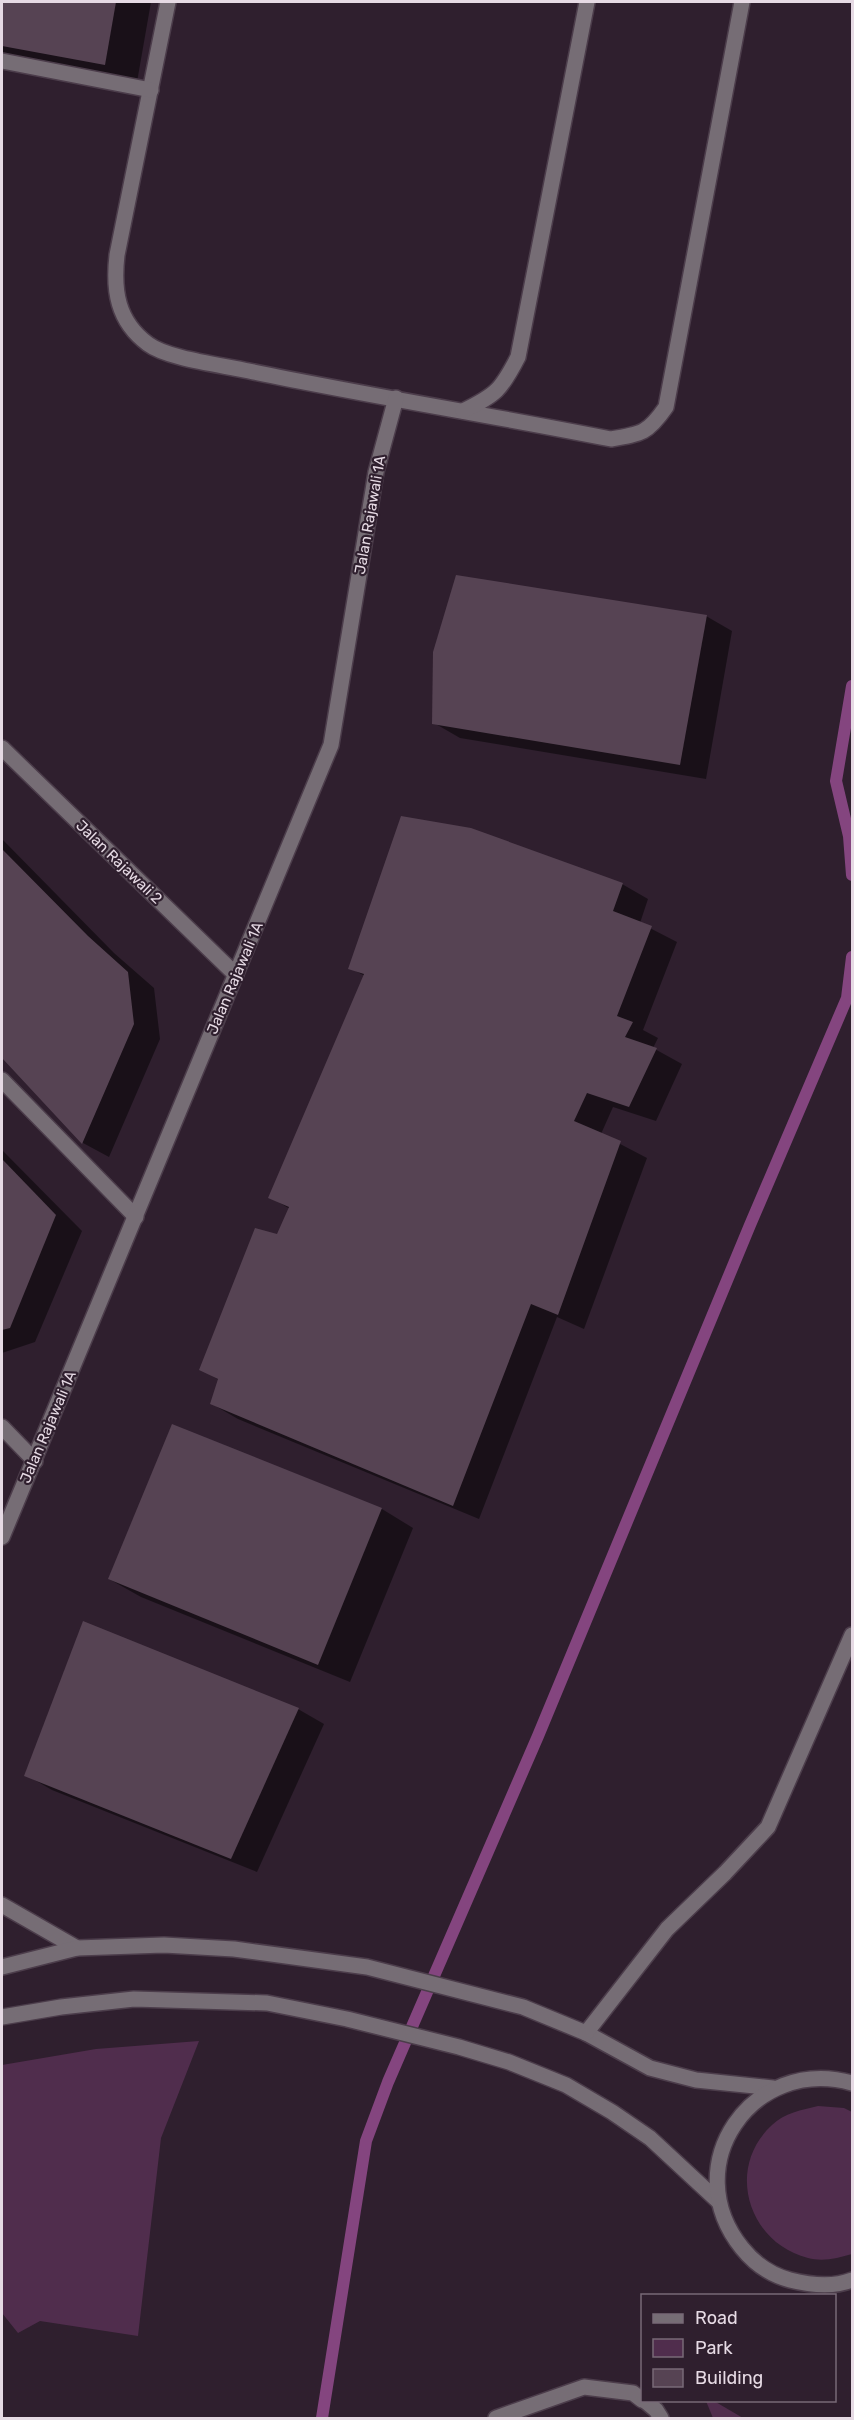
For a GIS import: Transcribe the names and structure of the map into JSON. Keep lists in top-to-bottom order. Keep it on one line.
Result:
{"streets":{"street":["Jalan Rajawali 1A","Jalan Rajawali 2"]},"crossings":[["Jalan Rajawali 1A","Jalan Rajawali 2"]],"legend":["Road","Park","Building"]}
